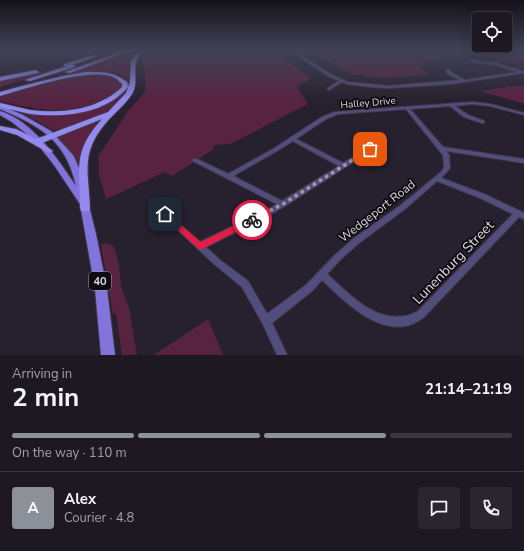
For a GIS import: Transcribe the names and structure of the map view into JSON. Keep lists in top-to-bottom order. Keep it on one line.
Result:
{"streets":{"main road":["40"],"street":["Halley Drive","Wedgeport Road","Lunenburg Street"]},"crossings":[["Halley Drive","Wedgeport Road"],["Wedgeport Road","Lunenburg Street"]],"page":{"heading":["2 min","Arriving in","21:14–21:19"],"panel":["Alex","Courier · 4.8"],"bar":"On the way · 110 m","round":"A"}}
